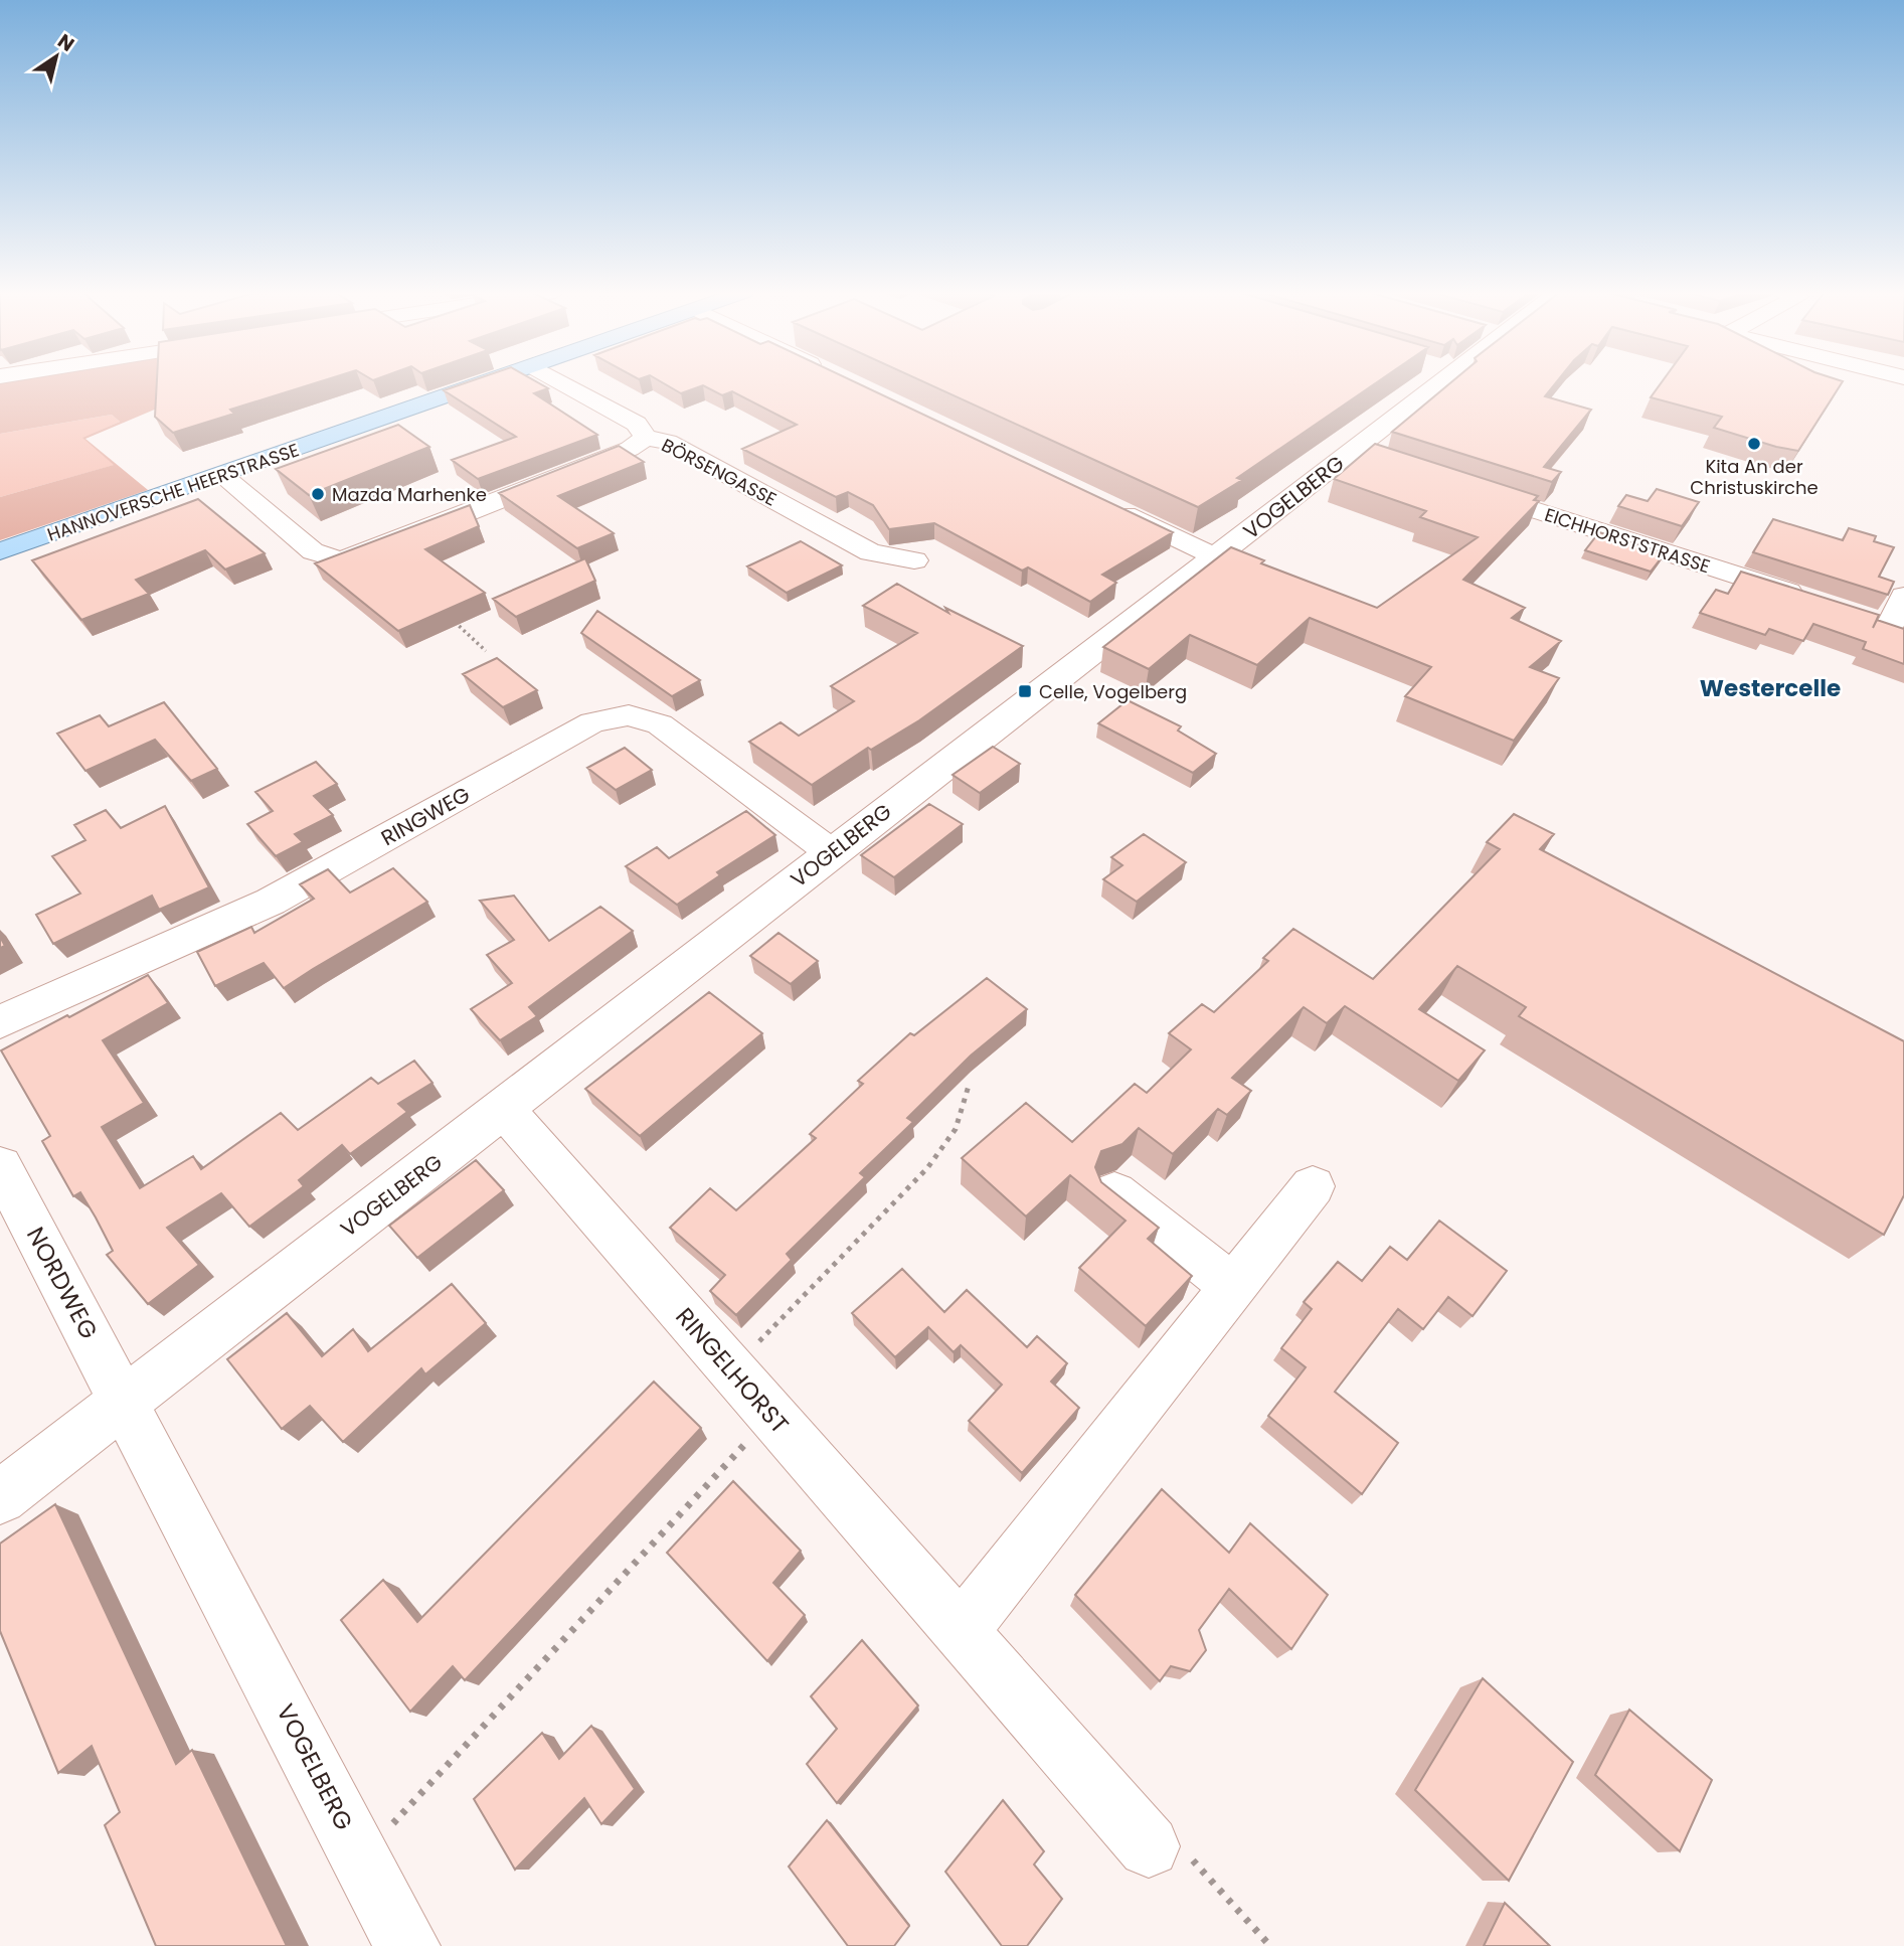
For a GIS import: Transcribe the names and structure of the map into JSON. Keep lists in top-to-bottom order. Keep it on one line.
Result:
{"streets":{"main road":["HANNOVERSCHE HEERSTRASSE"],"street":["BÖRSENGASSE","VOGELBERG","EICHHORSTSTRASSE","RINGWEG","NORDWEG","RINGELHORST"]},"crossings":[["VOGELBERG","RINGWEG"],["VOGELBERG","NORDWEG"],["VOGELBERG","RINGELHORST"]],"districts":["Westercelle"],"places":{"other":["Kita An der Christuskirche","Mazda Marhenke"],"transit":["Celle, Vogelberg"]},"north":"top right"}
